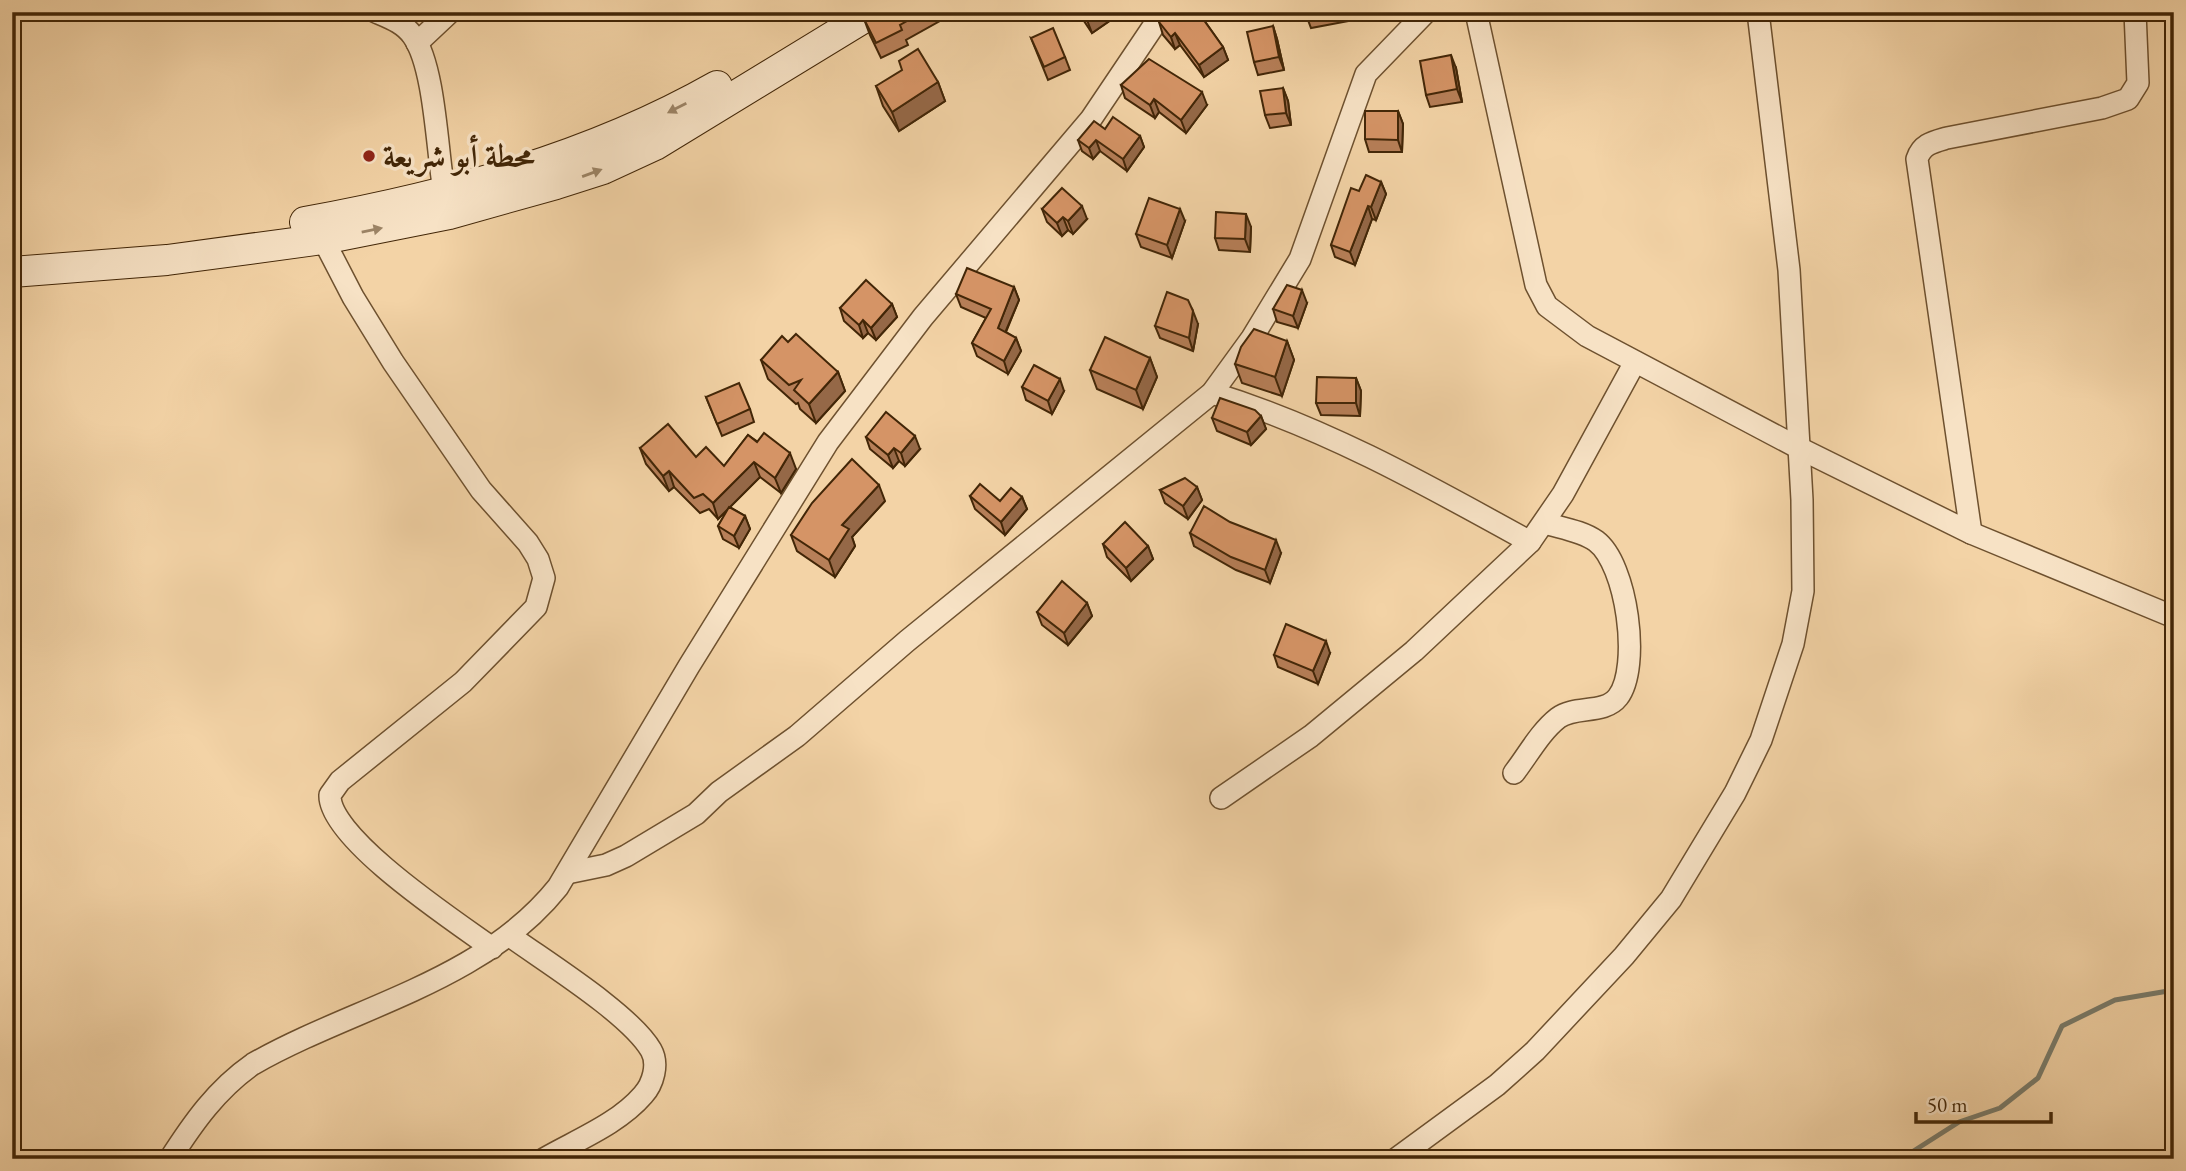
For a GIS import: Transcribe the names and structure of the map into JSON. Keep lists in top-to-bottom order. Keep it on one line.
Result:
{"places":["محطة أبو شريعة"],"scale_bar":"50 m"}
